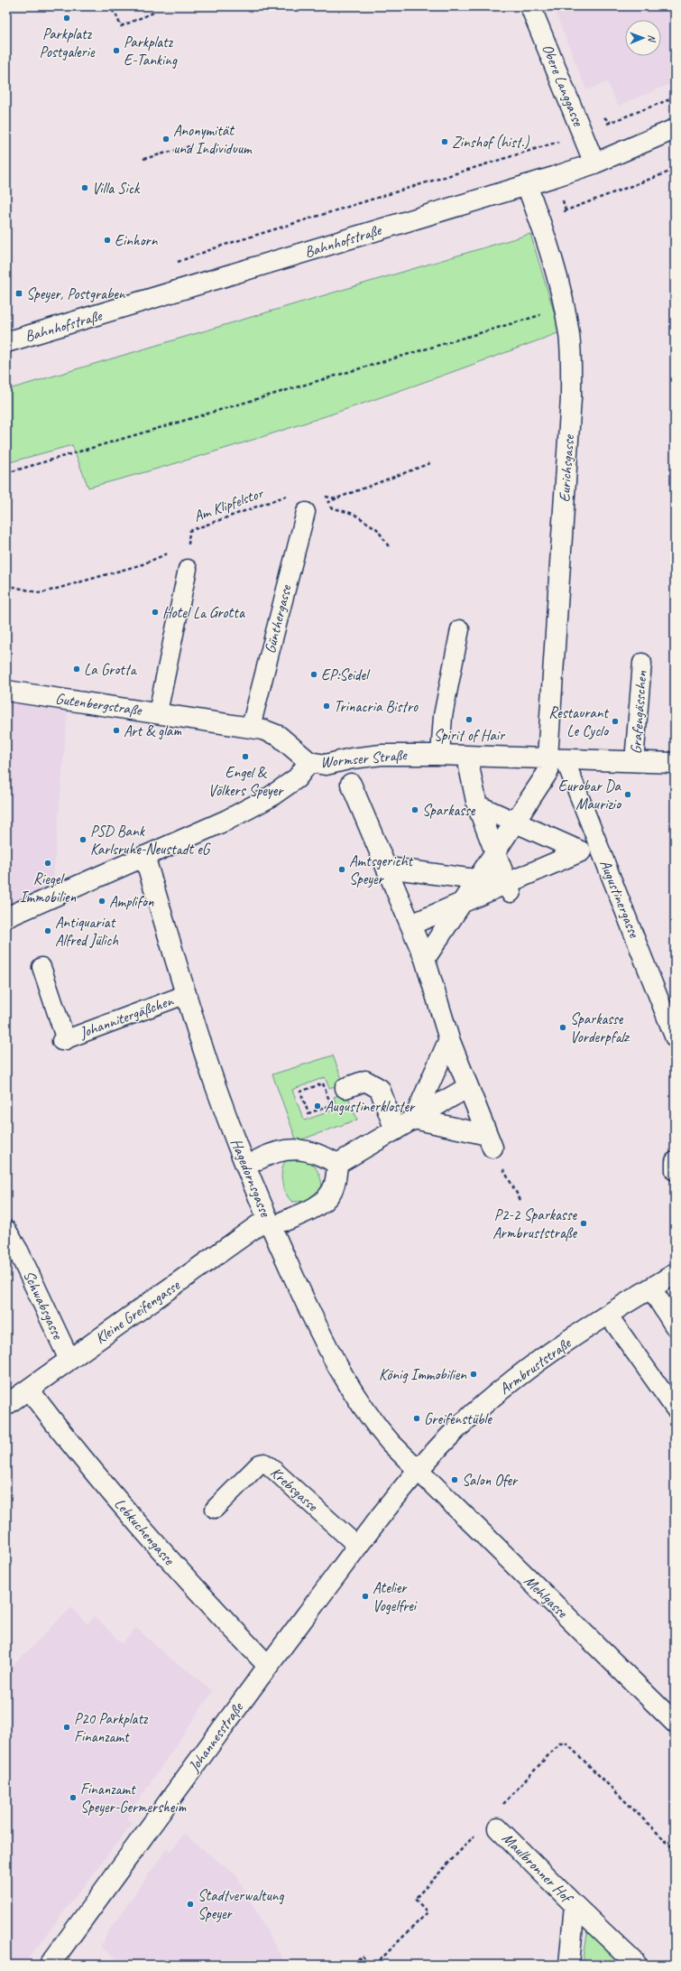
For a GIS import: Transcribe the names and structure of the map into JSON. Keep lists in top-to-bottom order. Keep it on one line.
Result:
{"streets":{"street":["Obere Langgasse","Bahnhofstraße","Eurichsgasse","Gutenbergstraße","Wormser Straße","Hagedornsgasse","Schwabsgasse","Kleine Greifengasse","Armbruststraße","Lebkuchengasse","Mehlgasse","Johannesstraße","Maulbronner Hof"],"lane":["Günthergasse","Grafengässchen","Augustinergasse","Johannitergäßchen","Krebsgasse"],"path":["Am Klipfelstor"]},"crossings":[["Obere Langgasse","Bahnhofstraße"],["Bahnhofstraße","Eurichsgasse"],["Eurichsgasse","Wormser Straße"],["Eurichsgasse","Augustinergasse"],["Günthergasse","Gutenbergstraße"],["Gutenbergstraße","Wormser Straße"],["Grafengässchen","Wormser Straße"],["Wormser Straße","Augustinergasse"],["Wormser Straße","Hagedornsgasse"],["Johannitergäßchen","Hagedornsgasse"],["Hagedornsgasse","Kleine Greifengasse"],["Hagedornsgasse","Armbruststraße"],["Hagedornsgasse","Mehlgasse"],["Schwabsgasse","Kleine Greifengasse"],["Kleine Greifengasse","Lebkuchengasse"],["Armbruststraße","Krebsgasse"],["Armbruststraße","Mehlgasse"],["Armbruststraße","Johannesstraße"],["Krebsgasse","Johannesstraße"],["Lebkuchengasse","Johannesstraße"]],"places":{"other":["Parkplatz Postgalerie","Parkplatz E-Tanking","Anonymität und Individuum","Zinshof (hist.)","Villa Sick","Einhorn","Hotel La Grotta","La Grotta","EP:Seidel","Trinacria Bistro","Spirit of Hair","Restaurant Le Cyclo","Art & glam","Engel & Völkers Speyer","Eurobar Da Maurizio","Sparkasse","PSD Bank Karlsruhe-Neustadt eG","Riegel Immobilien","Amtsgericht Speyer","Amplifon","Antiquariat Alfred Jülich","Sparkasse Vorderpfalz","Augustinerkloster","P2-2 Sparkasse Armbruststraße","König Immobilien","Greifenstüble","Salon Ofer","Atelier Vogelfrei","P20 Parkplatz Finanzamt","Finanzamt Speyer-Germersheim","Stadtverwaltung Speyer"],"transit":["Speyer, Postgraben"]},"north":"right"}
